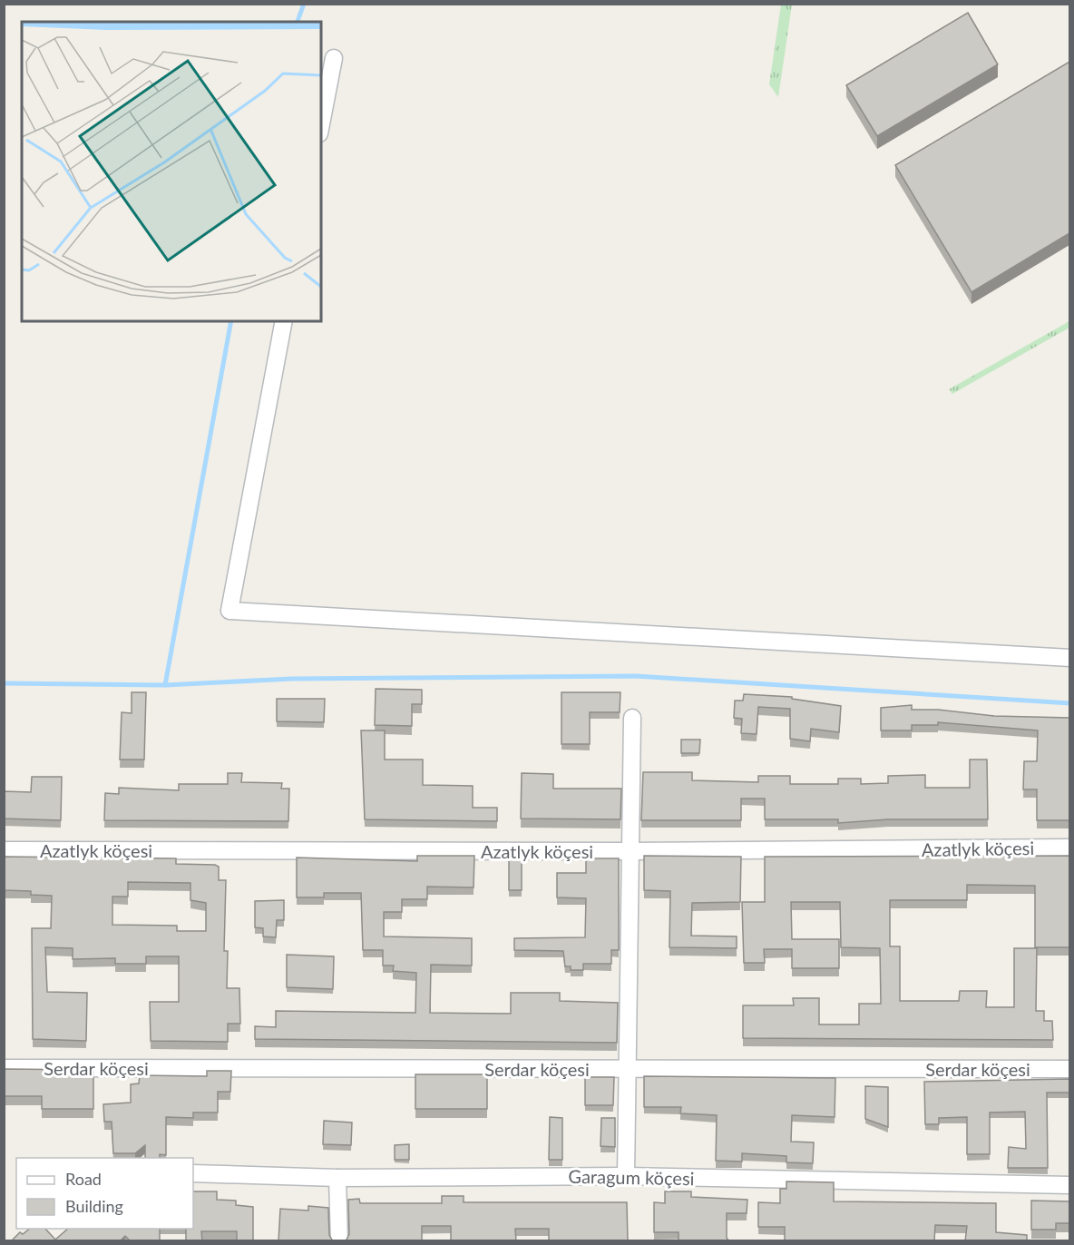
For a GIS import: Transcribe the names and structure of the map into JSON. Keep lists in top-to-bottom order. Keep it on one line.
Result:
{"streets":{"street":["Azatlyk köçesi","Serdar köçesi","Garagum köçesi"]},"legend":["Road","Building"]}
